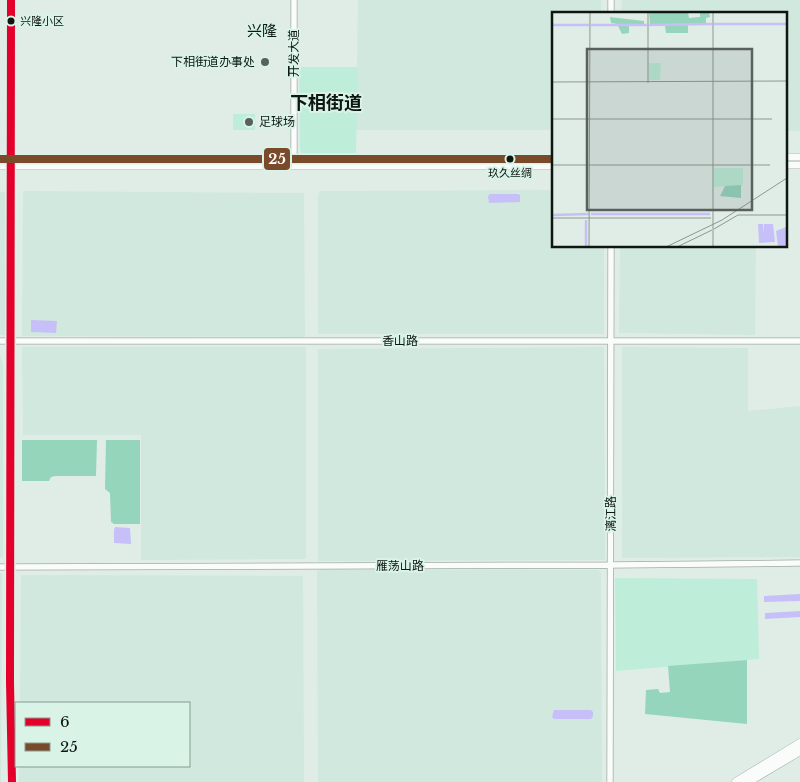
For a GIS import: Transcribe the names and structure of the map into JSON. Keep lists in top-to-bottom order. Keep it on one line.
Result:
{"streets":{"street":["开发大道","香山路","漓江路","雁荡山路"]},"crossings":[["香山路","漓江路"],["漓江路","雁荡山路"]],"districts":["兴隆","下相街道"],"places":["兴隆小区","下相街道办事处","足球场","玖久丝绸"],"lines":["transit line 6","transit line 25"],"legend":["6","25"]}
